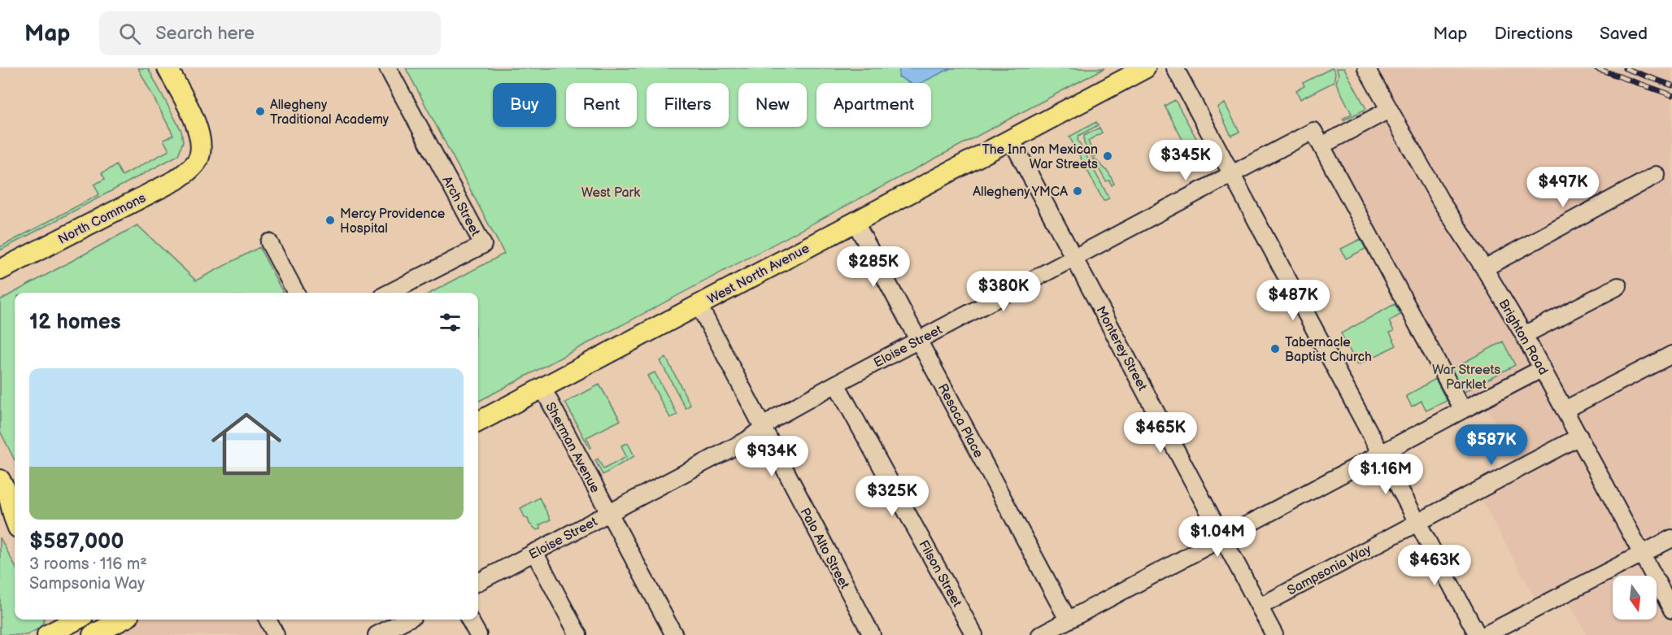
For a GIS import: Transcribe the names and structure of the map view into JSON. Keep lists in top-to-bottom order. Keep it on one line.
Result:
{"streets":{"main road":["North Commons","West North Avenue"],"street":["Arch Street","Brighton Road","Eloise Street","Monterey Street","Resaca Place","Sherman Avenue","Palo Alto Street","Sampsonia Way","Filson Street"]},"crossings":[["West North Avenue","Monterey Street"],["West North Avenue","Resaca Place"],["West North Avenue","Sherman Avenue"],["West North Avenue","Palo Alto Street"],["Brighton Road","Sampsonia Way"],["Eloise Street","Monterey Street"],["Eloise Street","Resaca Place"],["Eloise Street","Sherman Avenue"],["Eloise Street","Palo Alto Street"],["Eloise Street","Filson Street"],["Monterey Street","Sampsonia Way"]],"parks":["West Park","War Streets Parklet"],"places":["Allegheny Traditional Academy","The Inn on Mexican War Streets","Allegheny YMCA","Mercy Providence Hospital","Tabernacle Baptist Church"],"north":"bottom","page":{"header":"Map","search":"Search here","nav":["Map","Directions","Saved"],"chip":["Buy","Rent","Filters","New","Apartment"],"price":["$345K","$497K","$285K","$380K","$487K","$465K","$587K","$934K","$1.16M","$325K","$1.04M","$463K"],"heading":"12 homes","list":[{"name":"$587,000","note":"3 rooms · 116 m² · Sampsonia Way"}]}}
